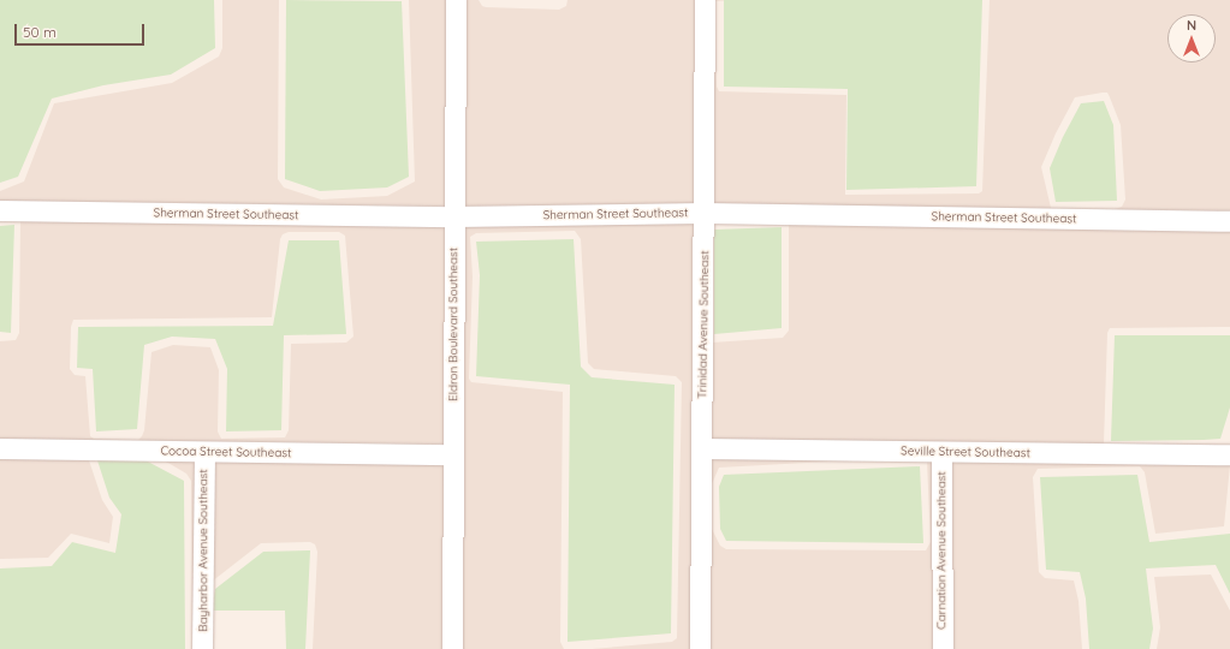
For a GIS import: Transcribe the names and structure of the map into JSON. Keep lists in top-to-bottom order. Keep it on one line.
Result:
{"streets":{"street":["Sherman Street Southeast","Eldron Boulevard Southeast","Trinidad Avenue Southeast","Cocoa Street Southeast","Seville Street Southeast","Bayharbor Avenue Southeast","Carnation Avenue Southeast"]},"crossings":[["Sherman Street Southeast","Eldron Boulevard Southeast"],["Sherman Street Southeast","Trinidad Avenue Southeast"],["Eldron Boulevard Southeast","Cocoa Street Southeast"],["Trinidad Avenue Southeast","Seville Street Southeast"],["Cocoa Street Southeast","Bayharbor Avenue Southeast"],["Seville Street Southeast","Carnation Avenue Southeast"]],"scale_bar":"50 m","north":"top"}
